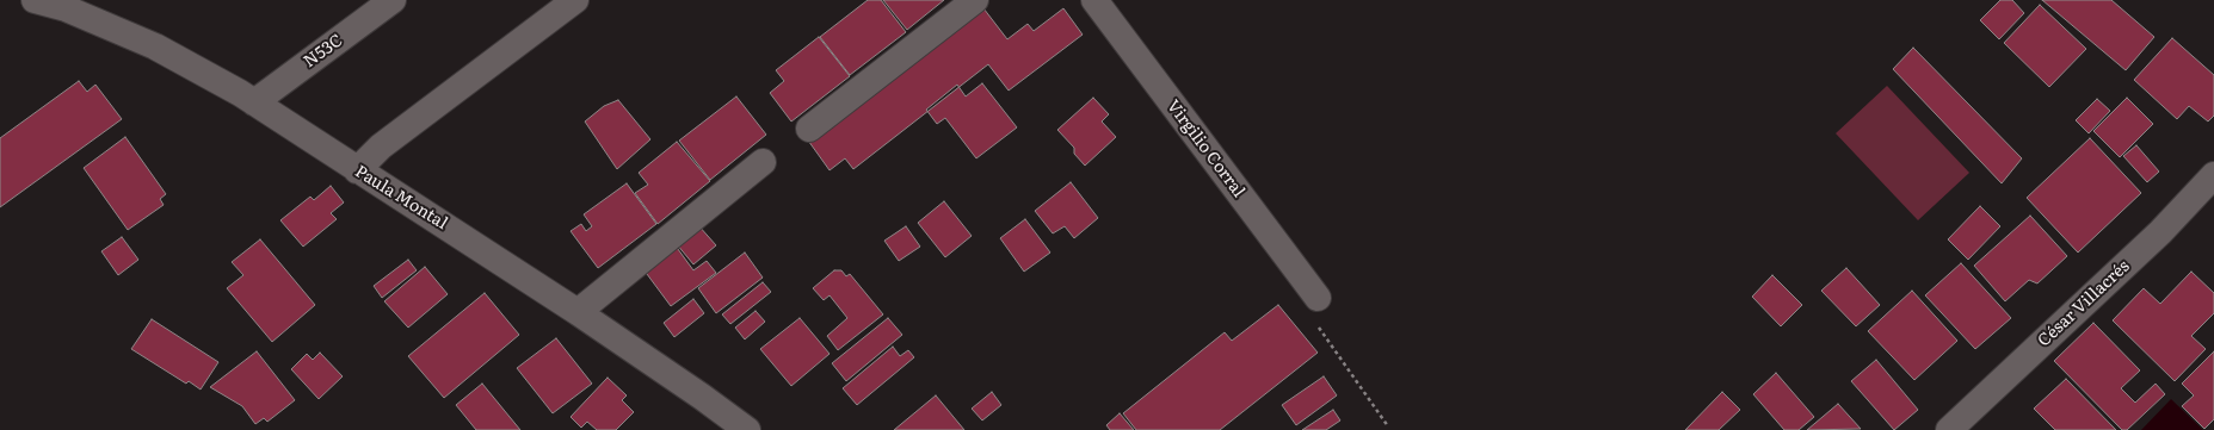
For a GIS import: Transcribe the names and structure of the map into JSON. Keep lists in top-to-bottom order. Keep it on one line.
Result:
{"streets":{"street":["N53C","Virgilio Corral","Paula Montal","César Villacrés"]},"crossings":[["N53C","Paula Montal"]]}
